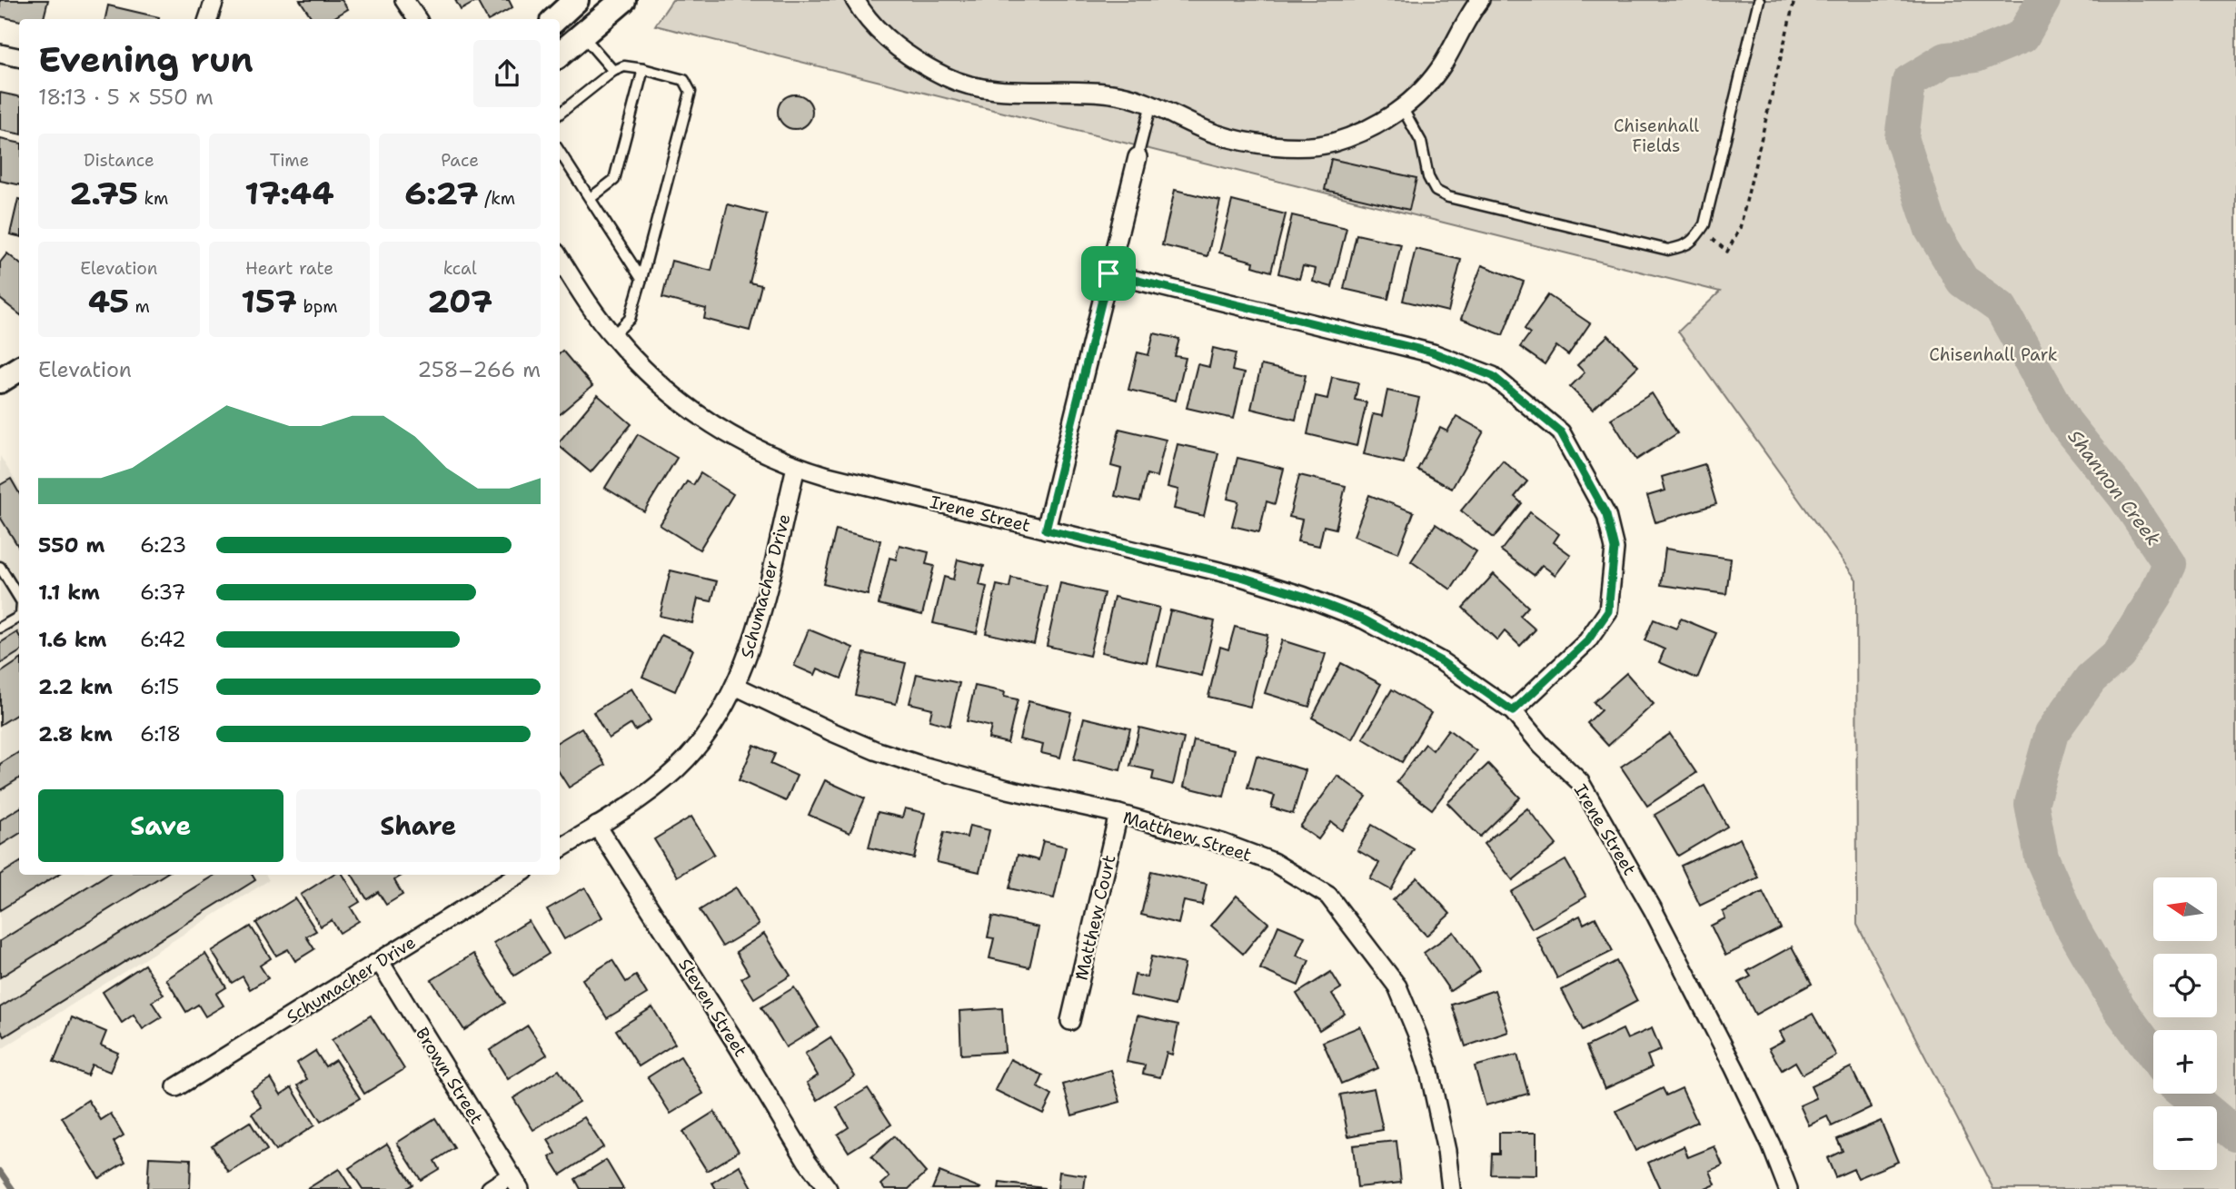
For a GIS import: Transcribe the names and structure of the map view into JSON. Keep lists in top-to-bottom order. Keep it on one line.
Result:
{"streets":{"street":["Irene Street","Schumacher Drive","Matthew Street","Matthew Court","Steven Street","Brown Street"]},"crossings":[["Irene Street","Schumacher Drive"],["Schumacher Drive","Matthew Street"],["Schumacher Drive","Steven Street"],["Schumacher Drive","Brown Street"],["Matthew Street","Matthew Court"]],"water":["Shannon Creek"],"parks":["Chisenhall Fields","Chisenhall Park"],"north":"left","page":{"heading":["Evening run","18:13 · 5 × 550 m"],"stats":[["Distance","2.75 km"],["Time","17:44"],["Pace","6:27 /km"],["Elevation","45 m"],["Heart rate","157 bpm"],["kcal","207"]],"chart":["Elevation","258–266 m"],"list":[{"name":"550 m","note":"6:23"},{"name":"1.1 km","note":"6:37"},{"name":"1.6 km","note":"6:42"},{"name":"2.2 km","note":"6:15"},{"name":"2.8 km","note":"6:18"}],"buttons":["Save","Share"],"map_buttons":["+","−"]}}
